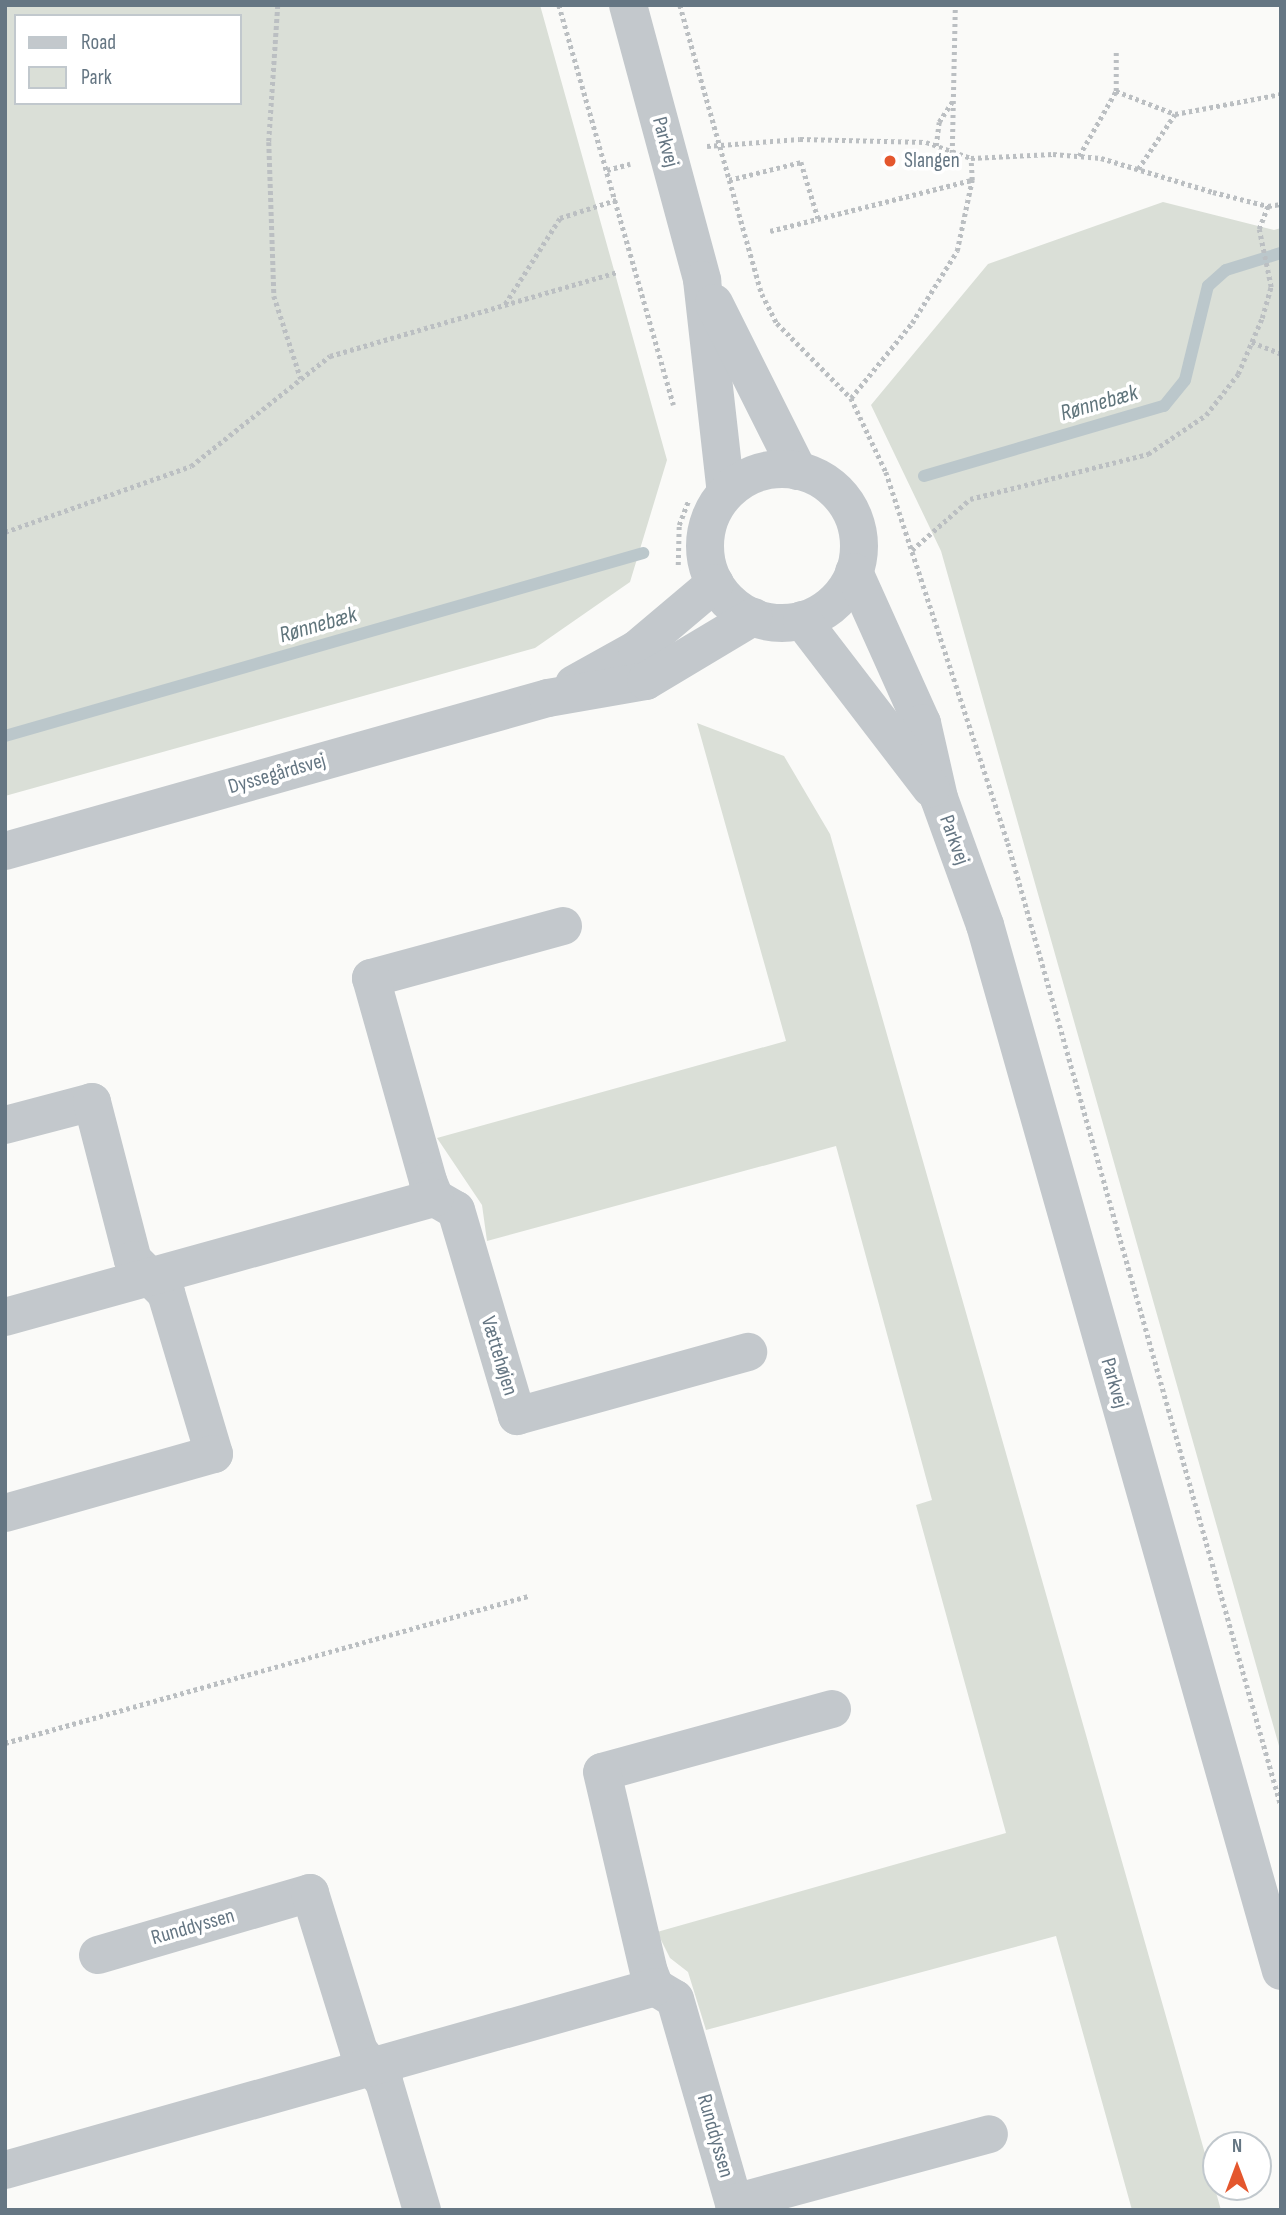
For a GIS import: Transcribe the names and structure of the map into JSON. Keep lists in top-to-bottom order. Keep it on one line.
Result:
{"streets":{"street":["Parkvej","Dyssegårdsvej","Vættehøjen","Runddyssen"]},"crossings":[["Parkvej","Dyssegårdsvej"]],"water":["Rønnebæk"],"places":["Slangen"],"legend":["Road","Park"],"north":"top"}
